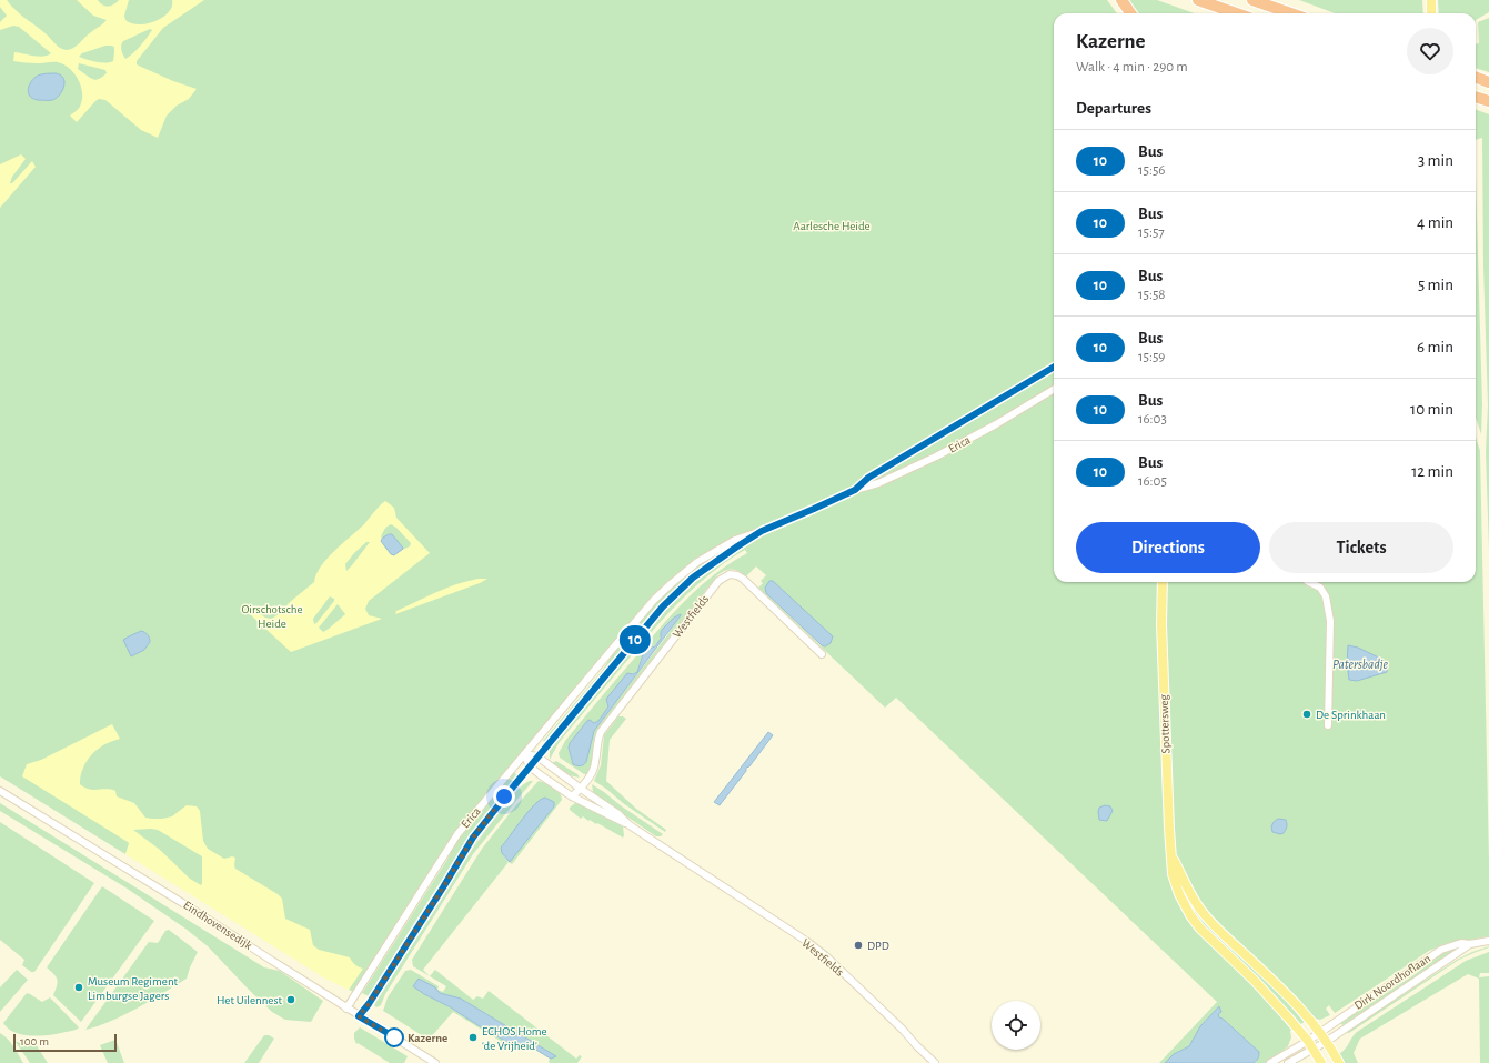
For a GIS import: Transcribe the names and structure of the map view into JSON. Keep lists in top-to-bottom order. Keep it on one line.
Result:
{"streets":{"main road":["Spottersweg"],"street":["Erica","Westfields","Eindhovensedijk","Dirk Noordhoflaan"]},"crossings":[["Erica","Westfields"],["Erica","Eindhovensedijk"],["Spottersweg","Dirk Noordhoflaan"]],"water":["Patersbadje"],"parks":["Aarlesche Heide","Oirschotsche Heide"],"places":["De Sprinkhaan","DPD","Museum Regiment Limburgse Jagers","Het Uilennest","Kazerne","ECHOS Home 'de Vrijheid'"],"lines":["bus line 10"],"scale_bar":"100 m","page":{"on_map":"10","heading":[["Kazerne","Walk · 4 min · 290 m"],"Departures"],"list":[{"mark":"10","name":"Bus","note":"15:56","value":"3 min"},{"mark":"10","name":"Bus","note":"15:57","value":"4 min"},{"mark":"10","name":"Bus","note":"15:58","value":"5 min"},{"mark":"10","name":"Bus","note":"15:59","value":"6 min"},{"mark":"10","name":"Bus","note":"16:03","value":"10 min"},{"mark":"10","name":"Bus","note":"16:05","value":"12 min"}],"buttons":["Directions","Tickets"],"scale":"100 m"}}
